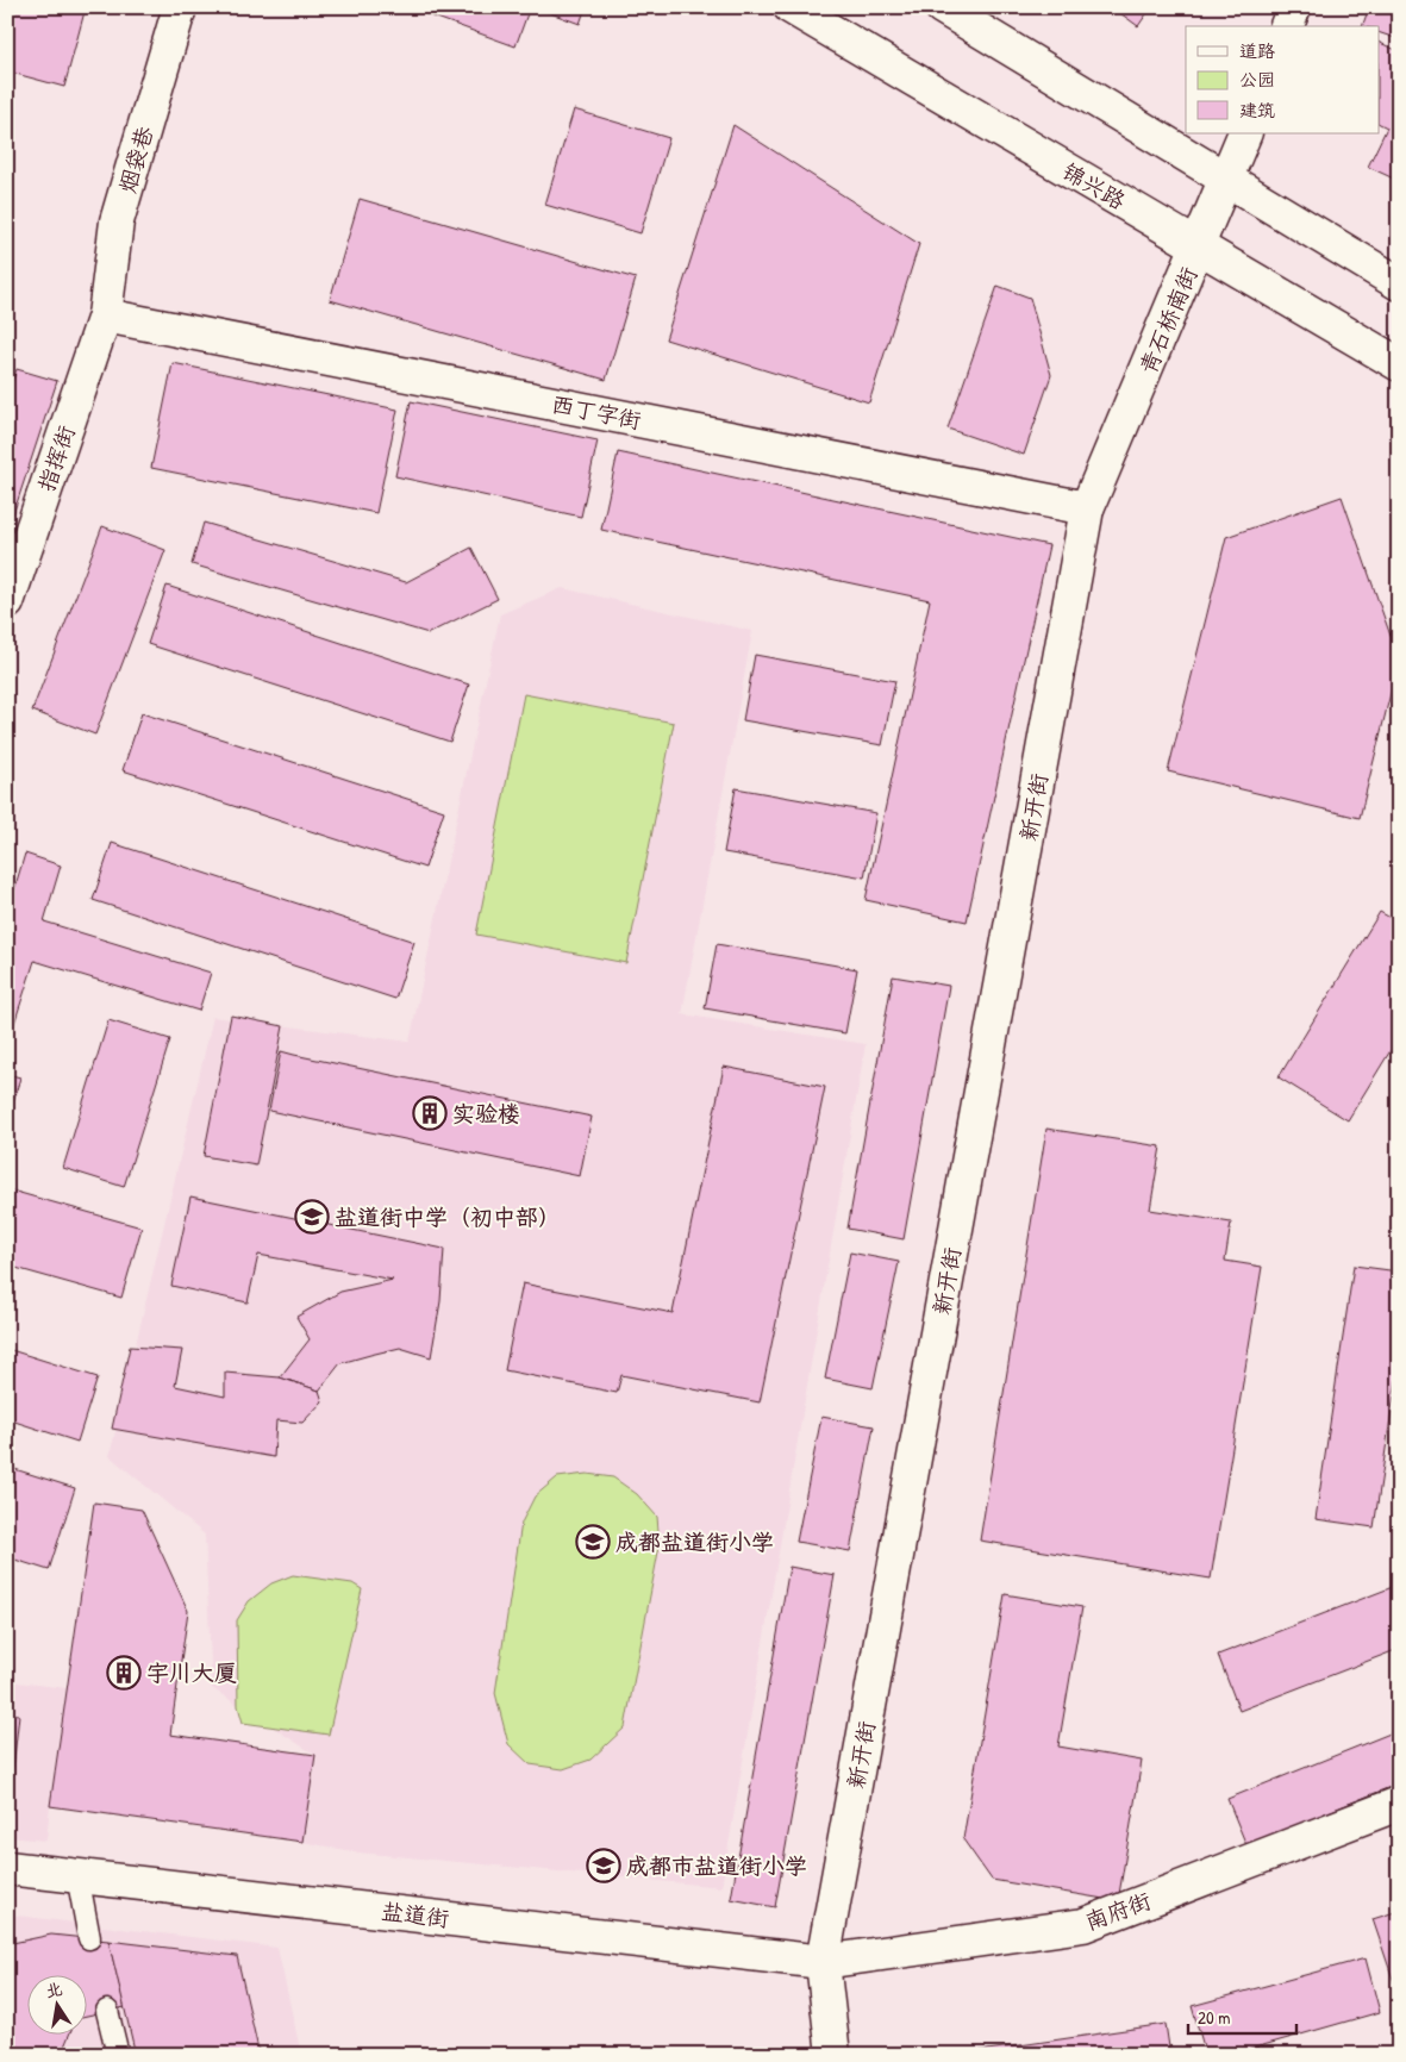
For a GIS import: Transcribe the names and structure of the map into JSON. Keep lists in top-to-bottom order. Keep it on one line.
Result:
{"streets":{"street":["烟袋巷","锦兴路","青石桥南街","西丁字街","指挥街","新开街","南府街","盐道街"]},"crossings":[["烟袋巷","西丁字街"],["烟袋巷","指挥街"],["锦兴路","青石桥南街"],["青石桥南街","西丁字街"],["青石桥南街","新开街"],["西丁字街","指挥街"],["西丁字街","新开街"],["新开街","南府街"],["新开街","盐道街"],["南府街","盐道街"]],"places":{"building":["实验楼","宇川大厦"],"school or university":["盐道街中学（初中部）","成都盐道街小学","成都市盐道街小学"]},"legend":["道路","公园","建筑"],"scale_bar":"20 m","north":"top"}
